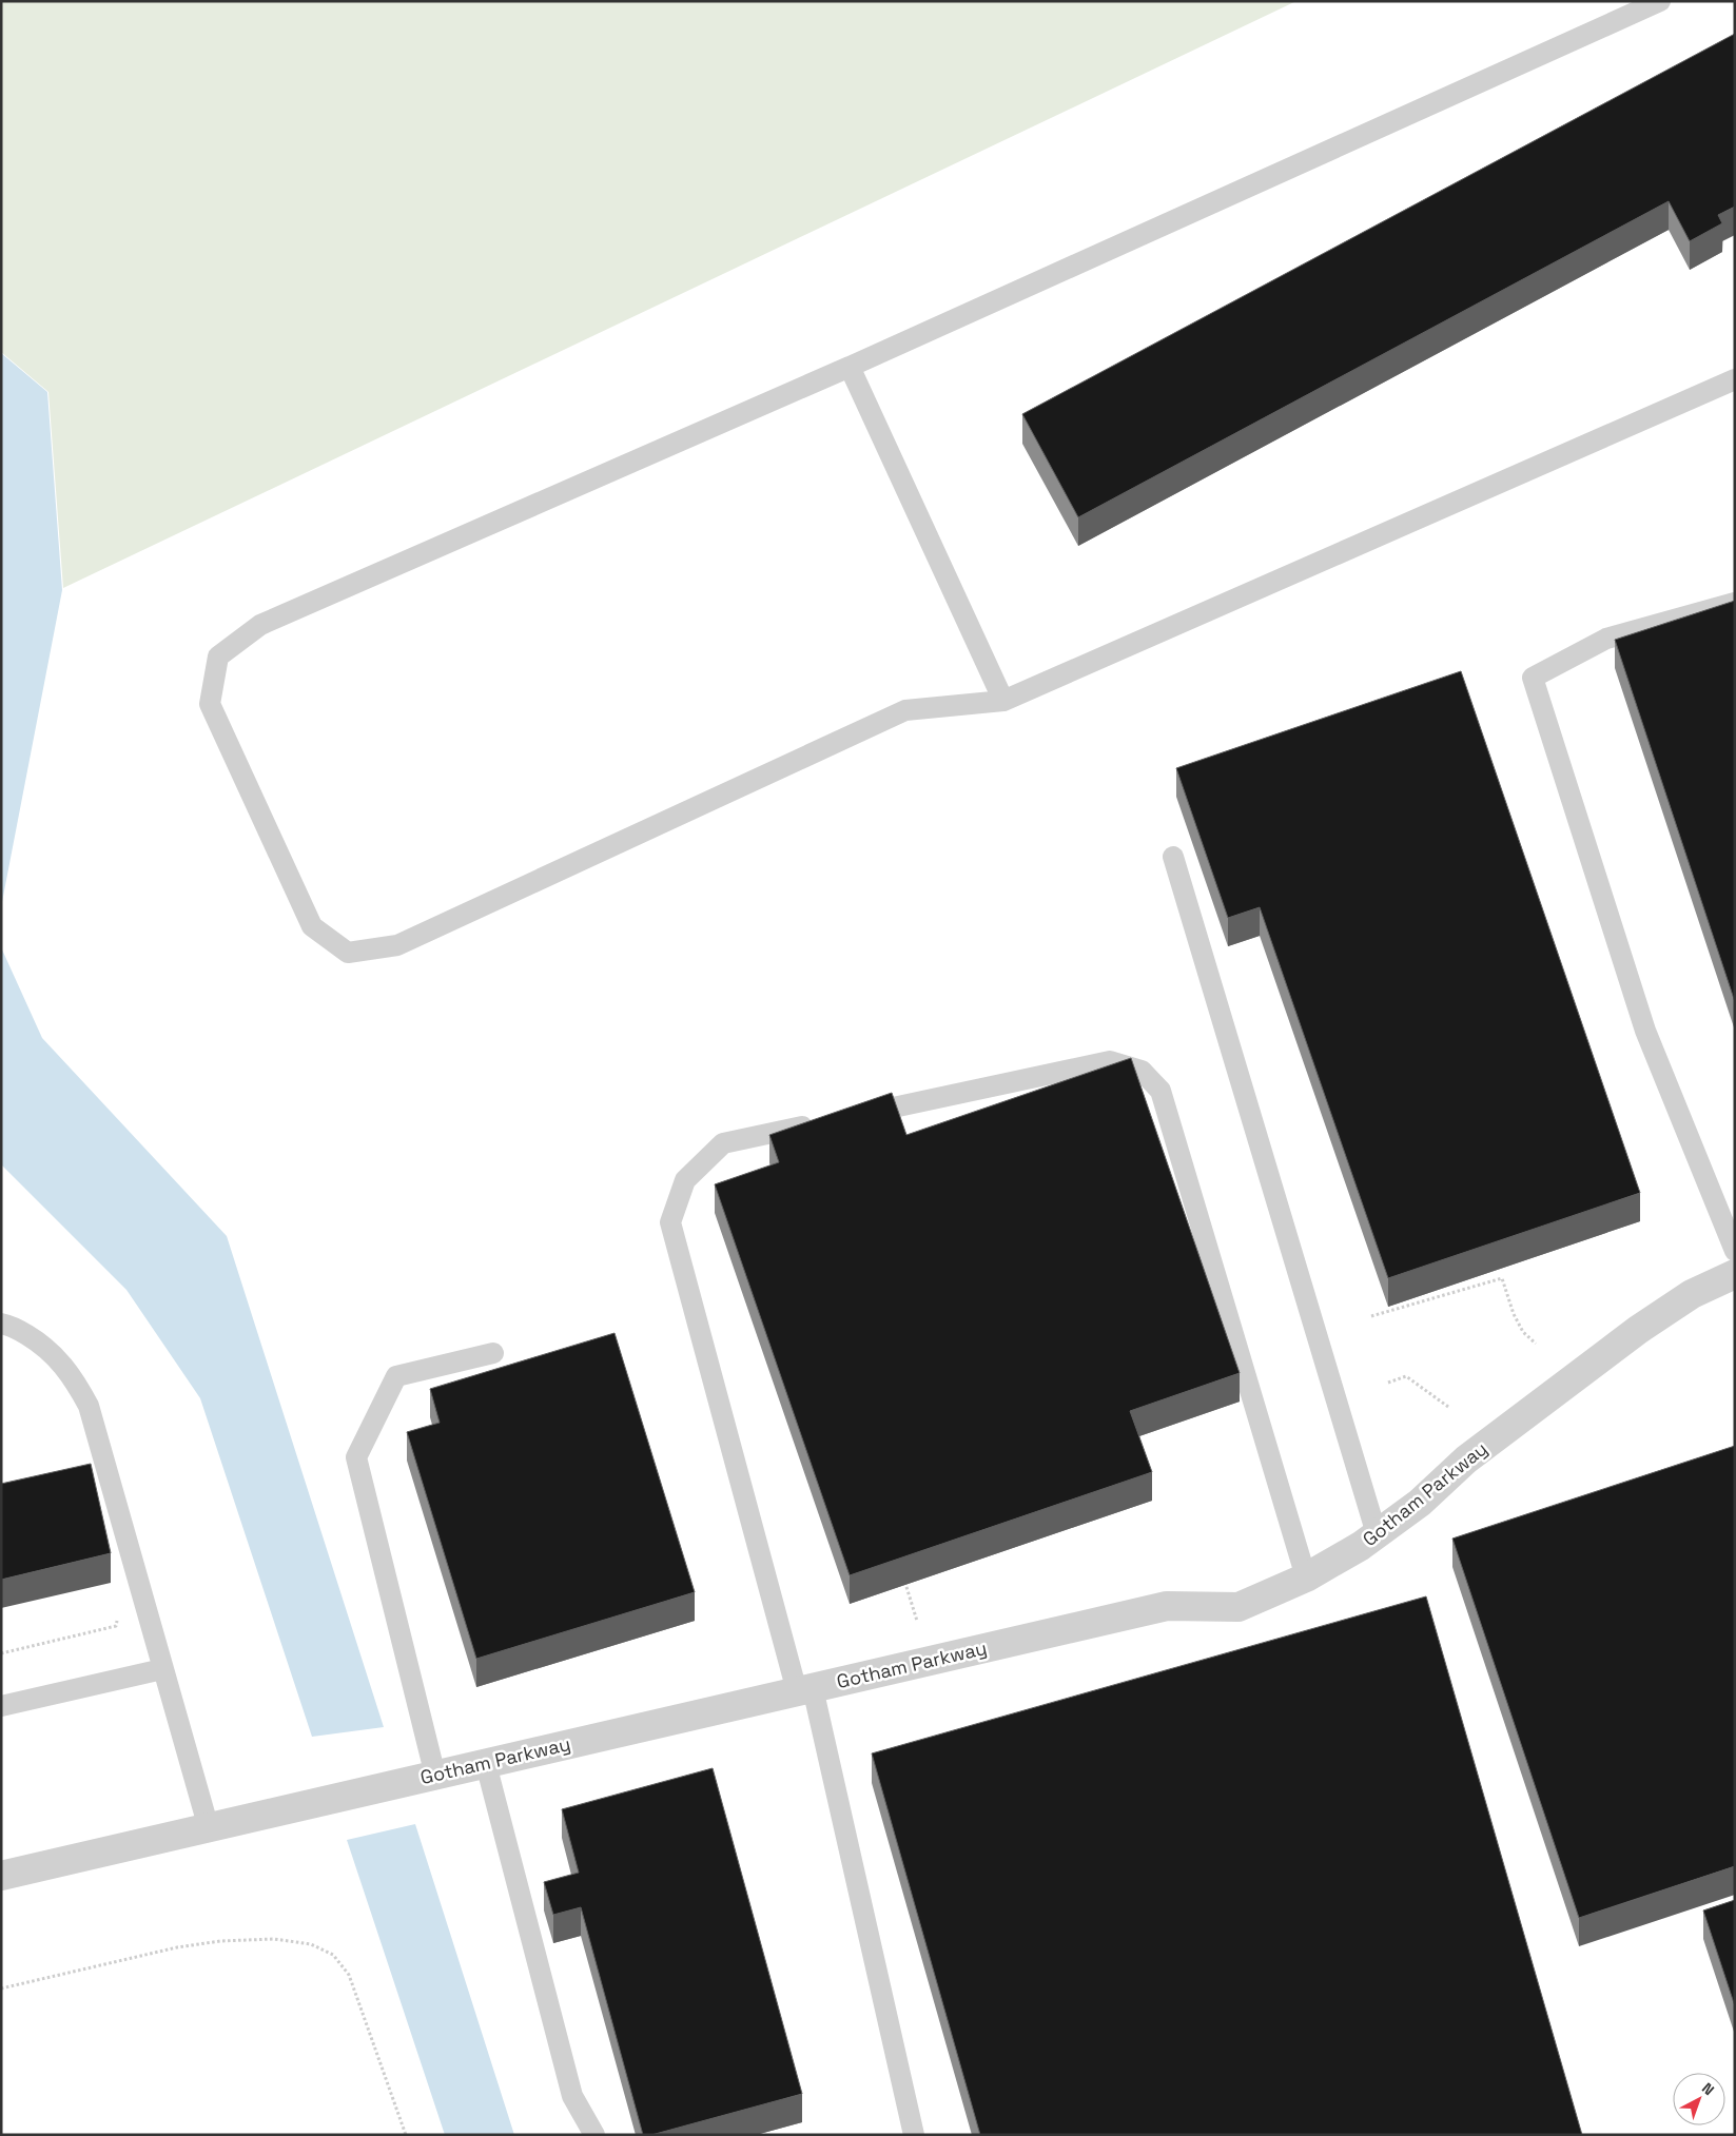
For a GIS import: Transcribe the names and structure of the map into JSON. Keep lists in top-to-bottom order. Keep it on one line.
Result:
{"streets":{"street":["Gotham Parkway"]},"north":"top right"}
